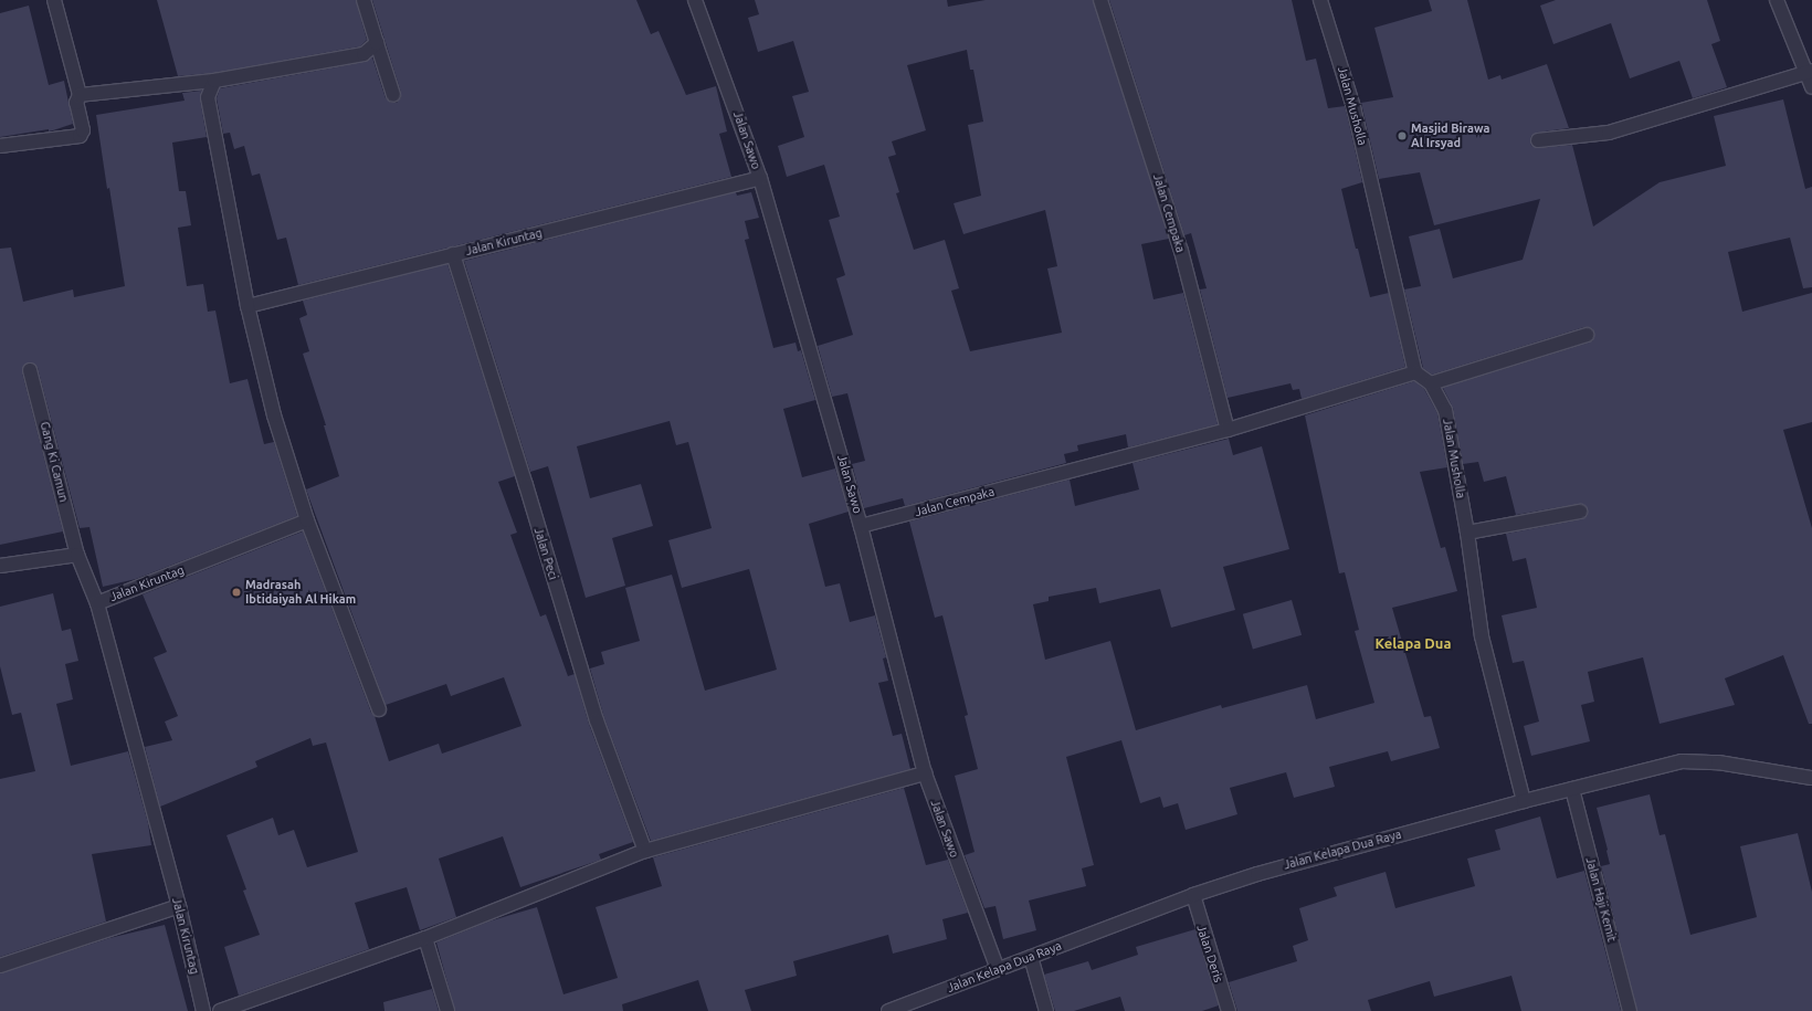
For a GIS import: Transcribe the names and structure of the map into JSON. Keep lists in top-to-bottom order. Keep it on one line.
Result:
{"streets":{"street":["Jalan Musholla","Jalan Sawo","Jalan Cempaka","Jalan Kiruntag","Gang Ki Camun","Jalan Peci","Jalan Kelapa Dua Raya","Jalan Haji Kemit","Jalan Deris"]},"crossings":[["Jalan Musholla","Jalan Cempaka"],["Jalan Musholla","Jalan Kelapa Dua Raya"],["Jalan Sawo","Jalan Cempaka"],["Jalan Sawo","Jalan Kiruntag"],["Jalan Sawo","Jalan Kelapa Dua Raya"],["Jalan Kiruntag","Gang Ki Camun"],["Jalan Kiruntag","Jalan Peci"],["Jalan Kelapa Dua Raya","Jalan Haji Kemit"],["Jalan Kelapa Dua Raya","Jalan Deris"]],"districts":["Kelapa Dua"],"places":["Masjid Birawa Al Irsyad","Madrasah Ibtidaiyah Al Hikam"]}
